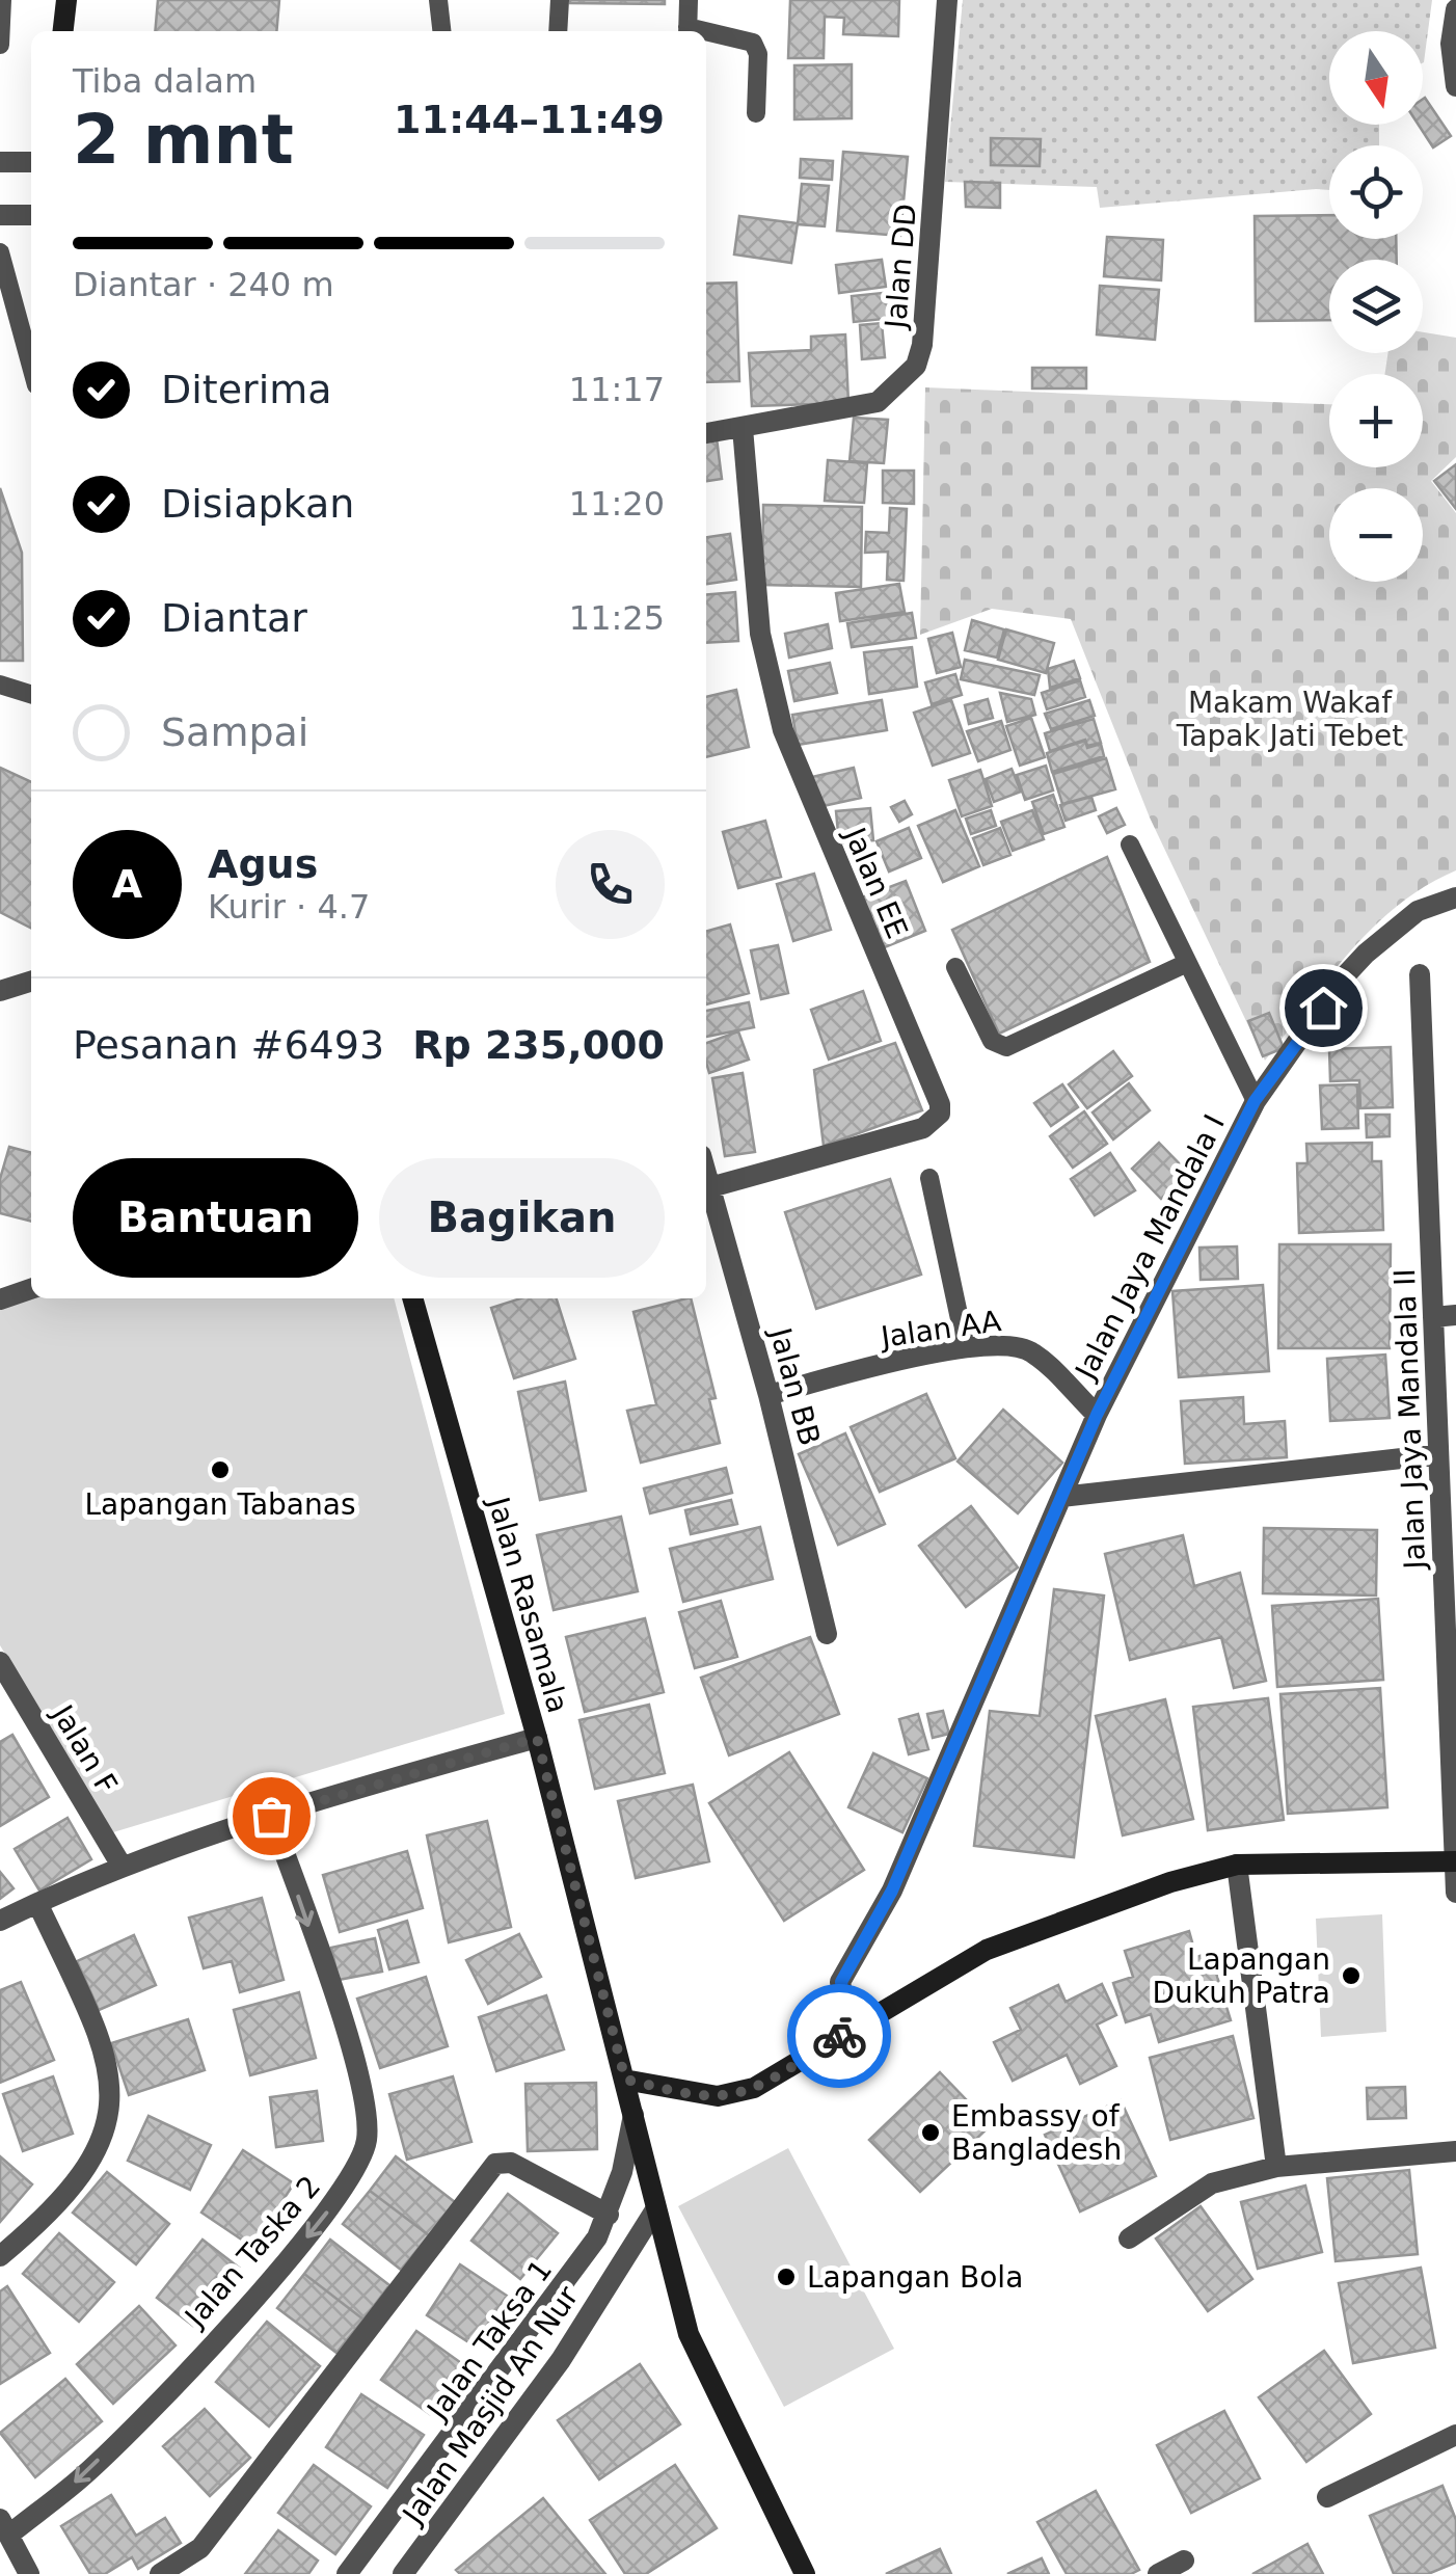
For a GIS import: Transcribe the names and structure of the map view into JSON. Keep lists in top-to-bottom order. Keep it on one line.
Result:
{"streets":{"street":["Jalan DD","Jalan EE","Jalan Jaya Mandala I","Jalan AA","Jalan BB","Jalan Jaya Mandala II","Jalan Rasamala","Jalan F","Jalan Taska 2","Jalan Taksa 1","Jalan Masjid An Nur"]},"crossings":[["Jalan DD","Jalan EE"],["Jalan EE","Jalan BB"],["Jalan Jaya Mandala I","Jalan AA"],["Jalan AA","Jalan BB"],["Jalan Rasamala","Jalan Taksa 1"],["Jalan Rasamala","Jalan Masjid An Nur"]],"one_way":["Jalan Taska 2"],"parks":["Makam Wakaf Tapak Jati Tebet"],"places":["Lapangan Tabanas","Lapangan Dukuh Patra","Embassy of Bangladesh","Lapangan Bola"],"north":"bottom","page":{"map_buttons":["+","−"],"heading":["2 mnt","Tiba dalam","11:44–11:49"],"panel":["Agus","Kurir · 4.7","Pesanan #6493","Rp 235,000"],"bar":"Diantar · 240 m","list":[["Diterima","11:17"],["Disiapkan","11:20"],["Diantar","11:25"],"Sampai"],"round":"A","buttons":["Bantuan","Bagikan"]}}
